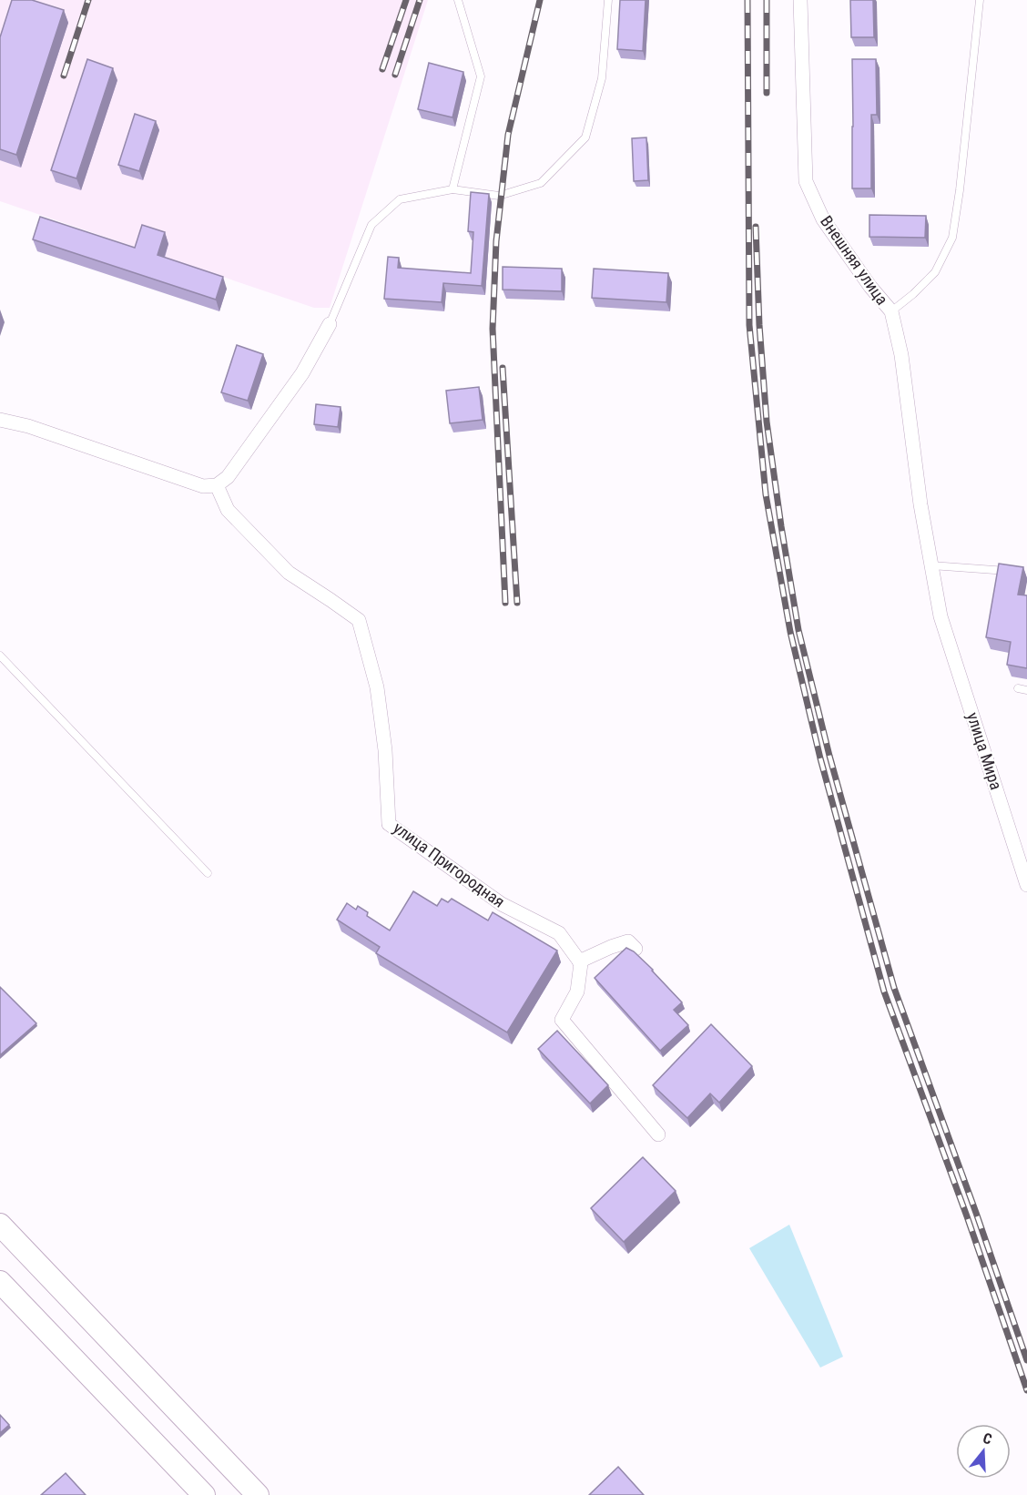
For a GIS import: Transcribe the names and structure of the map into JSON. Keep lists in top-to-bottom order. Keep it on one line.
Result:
{"streets":{"street":["Внешняя улица","улица Мира","улица Пригородная"]},"crossings":[["Внешняя улица","улица Мира"]],"north":"top"}
